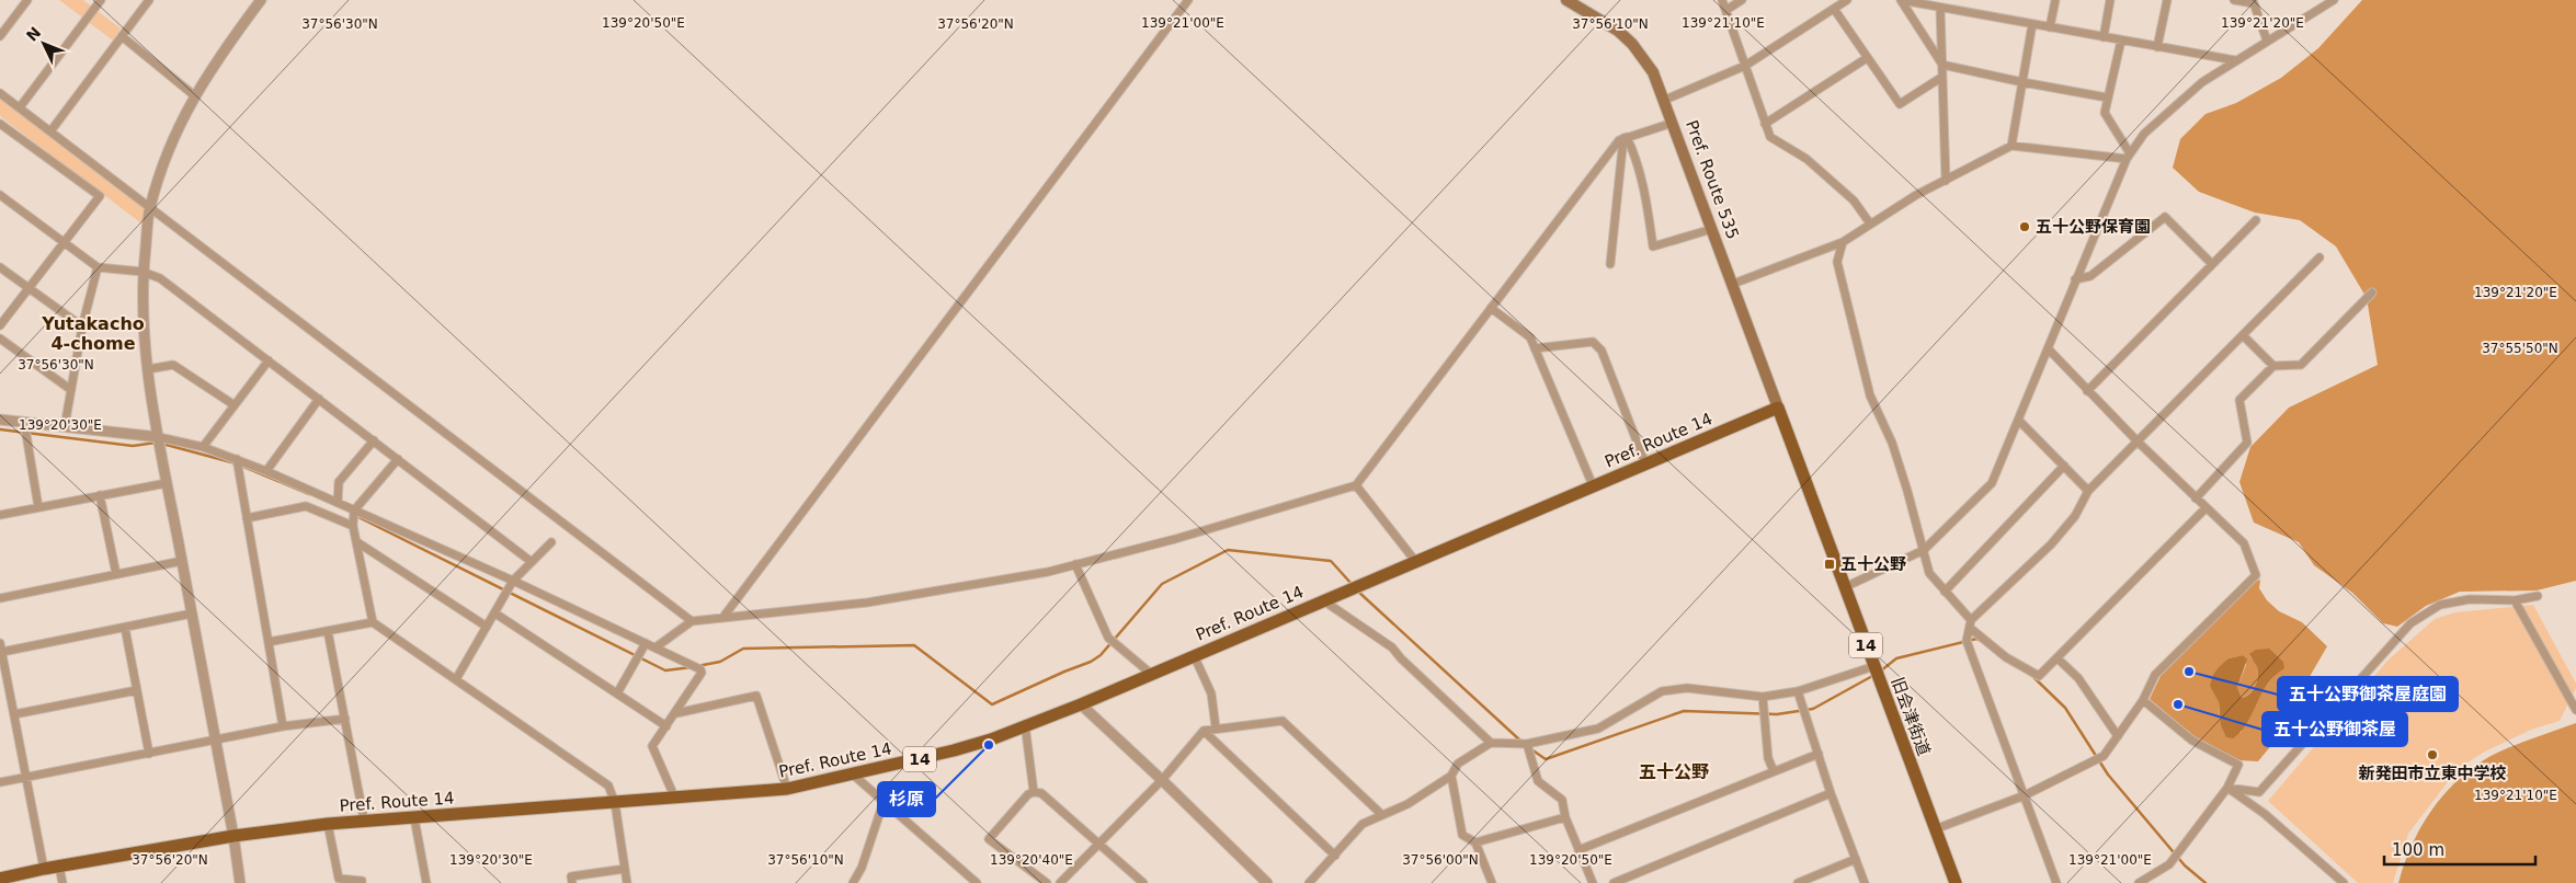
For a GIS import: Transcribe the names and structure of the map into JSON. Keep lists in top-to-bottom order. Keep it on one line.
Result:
{"streets":{"main road":["Pref. Route 535","Pref. Route 14","14","旧会津街道"]},"crossings":[["Pref. Route 535","Pref. Route 14"],["Pref. Route 535","旧会津街道"],["Pref. Route 14","旧会津街道"]],"districts":["Yutakacho 4-chome","五十公野"],"places":{"other":["五十公野保育園","五十公野御茶屋庭園","五十公野御茶屋","杉原","新発田市立東中学校"],"transit":["五十公野"]},"scale_bar":"100 m","north":"top left","coordinates":["139°20'50\"E","139°21'00\"E","139°21'10\"E","139°21'20\"E","37°56'30\"N","37°56'20\"N","37°56'10\"N","37°55'50\"N","139°20'30\"E","37°56'00\"N","139°20'40\"E"]}
